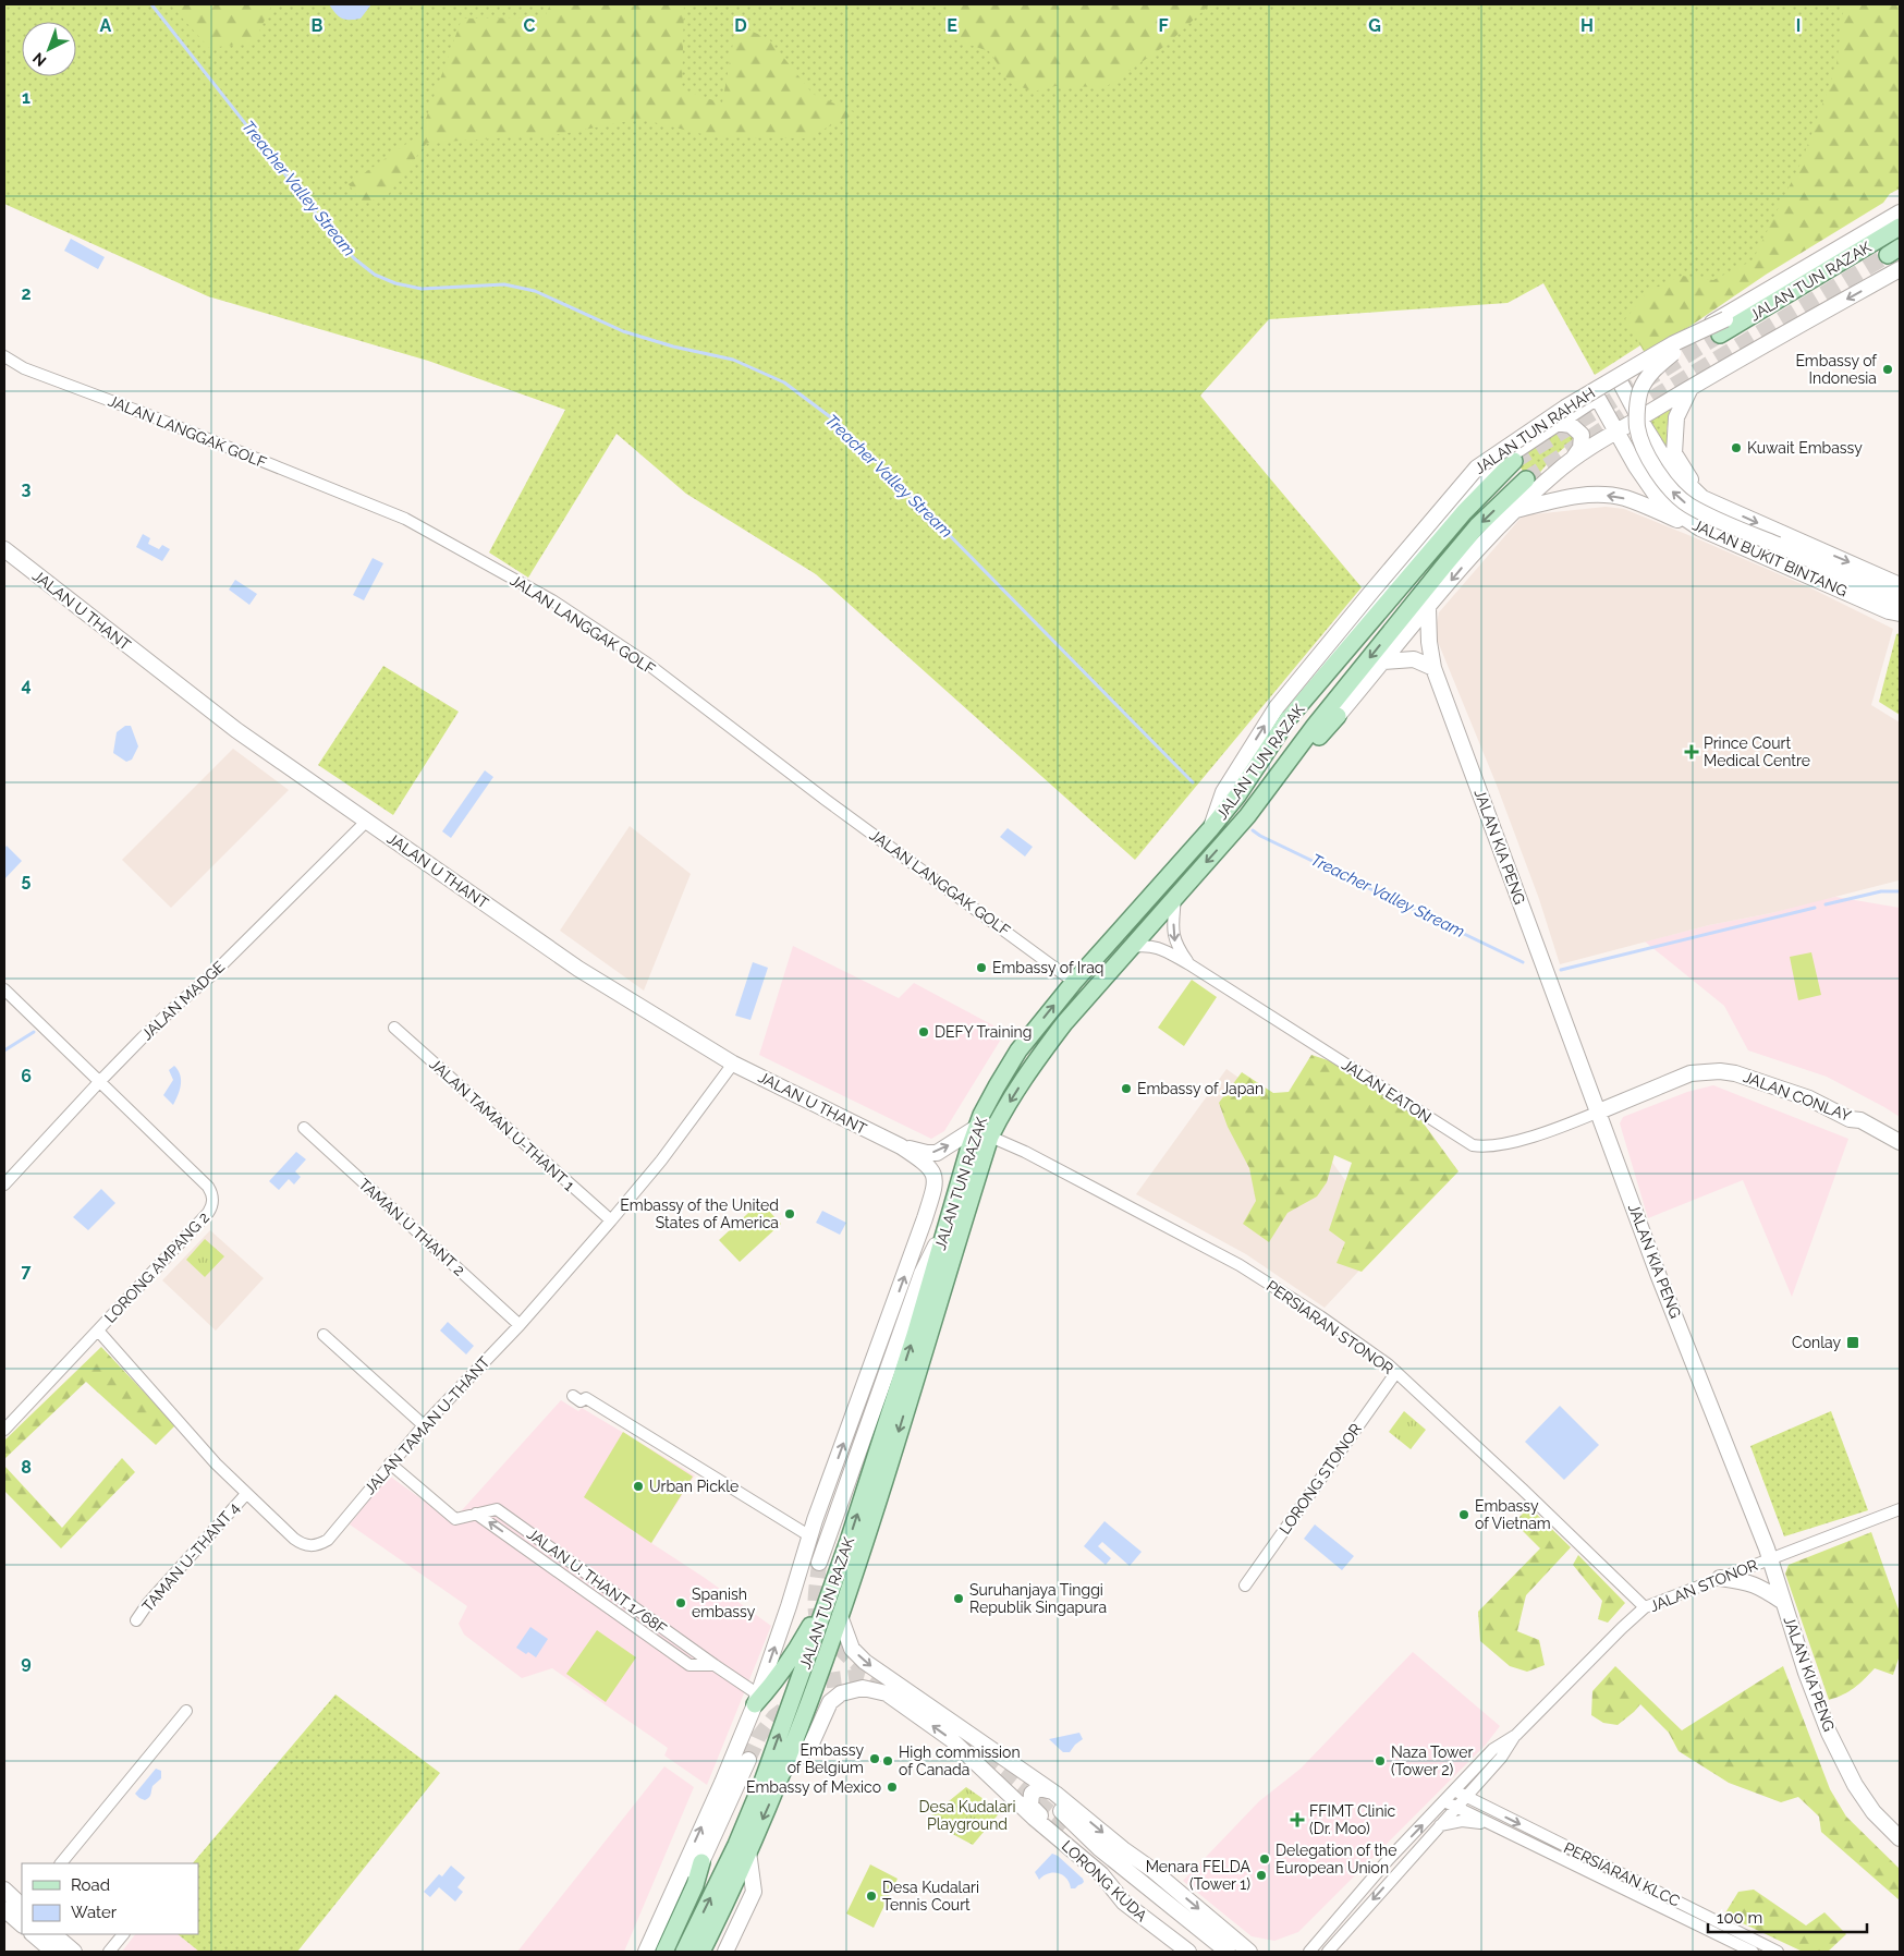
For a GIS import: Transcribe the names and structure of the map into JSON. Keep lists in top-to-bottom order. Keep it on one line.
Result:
{"streets":{"main road":["JALAN TUN RAZAK","JALAN TUN RAHAH","JALAN BUKIT BINTANG","JALAN U THANT","JALAN KIA PENG","JALAN CONLAY","LORONG KUDA"],"street":["JALAN LANGGAK GOLF","JALAN MADGE","JALAN EATON","JALAN TAMAN U-THANT 1","TAMAN U THANT 2","LORONG AMPANG 2","PERSIARAN STONOR","JALAN TAMAN U-THANT","LORONG STONOR","TAMAN U-THANT 4","JALAN U. THANT 1/68F","JALAN STONOR","PERSIARAN KLCC"]},"crossings":[["JALAN TUN RAZAK","JALAN TUN RAHAH"],["JALAN TUN RAZAK","JALAN LANGGAK GOLF"],["JALAN TUN RAZAK","JALAN U THANT"],["JALAN TUN RAZAK","JALAN EATON"],["JALAN TUN RAZAK","PERSIARAN STONOR"],["JALAN TUN RAZAK","JALAN U. THANT 1/68F"],["JALAN TUN RAZAK","LORONG KUDA"],["JALAN U THANT","JALAN MADGE"],["JALAN U THANT","PERSIARAN STONOR"],["JALAN U THANT","JALAN TAMAN U-THANT"],["JALAN KIA PENG","JALAN EATON"],["JALAN KIA PENG","JALAN CONLAY"],["JALAN KIA PENG","JALAN STONOR"],["JALAN MADGE","LORONG AMPANG 2"],["JALAN EATON","JALAN CONLAY"],["JALAN TAMAN U-THANT 1","JALAN TAMAN U-THANT"],["TAMAN U THANT 2","JALAN TAMAN U-THANT"],["LORONG AMPANG 2","JALAN TAMAN U-THANT"],["PERSIARAN STONOR","LORONG STONOR"],["PERSIARAN STONOR","JALAN STONOR"],["JALAN TAMAN U-THANT","TAMAN U-THANT 4"],["JALAN TAMAN U-THANT","JALAN U. THANT 1/68F"],["JALAN STONOR","PERSIARAN KLCC"]],"water":["Treacher Valley Stream"],"parks":["Desa Kudalari Playground"],"places":{"other":["Embassy of Indonesia","Kuwait Embassy","Embassy of Iraq","DEFY Training","Embassy of Japan","Embassy of the United States of America","Urban Pickle","Embassy of Vietnam","Suruhanjaya Tinggi Republik Singapura","Spanish embassy","Embassy of Belgium","High commission of Canada","Naza Tower (Tower 2)","Embassy of Mexico","Delegation of the European Union","Menara FELDA (Tower 1)","Desa Kudalari Tennis Court"],"health":["Prince Court Medical Centre","FFIMT Clinic (Dr. Moo)"],"transit":["Conlay"]},"legend":["Road","Water"],"scale_bar":"100 m","north":"bottom left","grid":{"columns":["A","B","C","D","E","F","G","H","I"],"rows":["1","2","3","4","5","6","7","8","9"]}}
